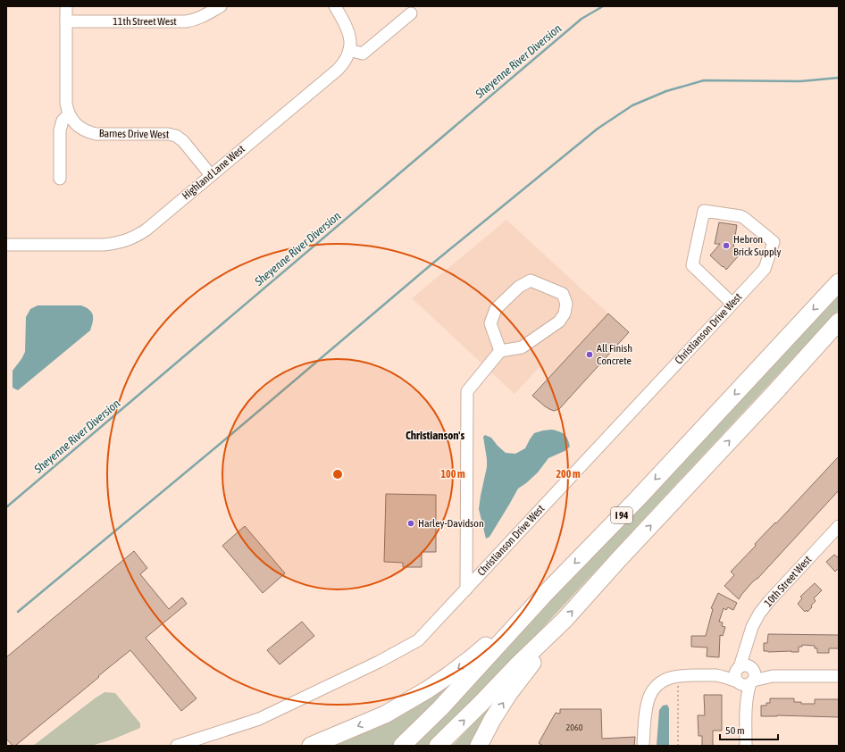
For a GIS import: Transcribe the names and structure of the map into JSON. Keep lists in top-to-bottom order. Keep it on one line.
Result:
{"streets":{"highway":["I 94"],"street":["11th Street West","Barnes Drive West","Highland Lane West","Christianson Drive West","10th Street West"]},"crossings":[["Barnes Drive West","Highland Lane West"]],"districts":["Christianson's"],"water":["Sheyenne River Diversion"],"places":["Hebron Brick Supply","All Finish Concrete","Harley-Davidson"],"house_numbers":["2060"],"scale_bar":"50 m","rings":["100 m","200 m"]}
